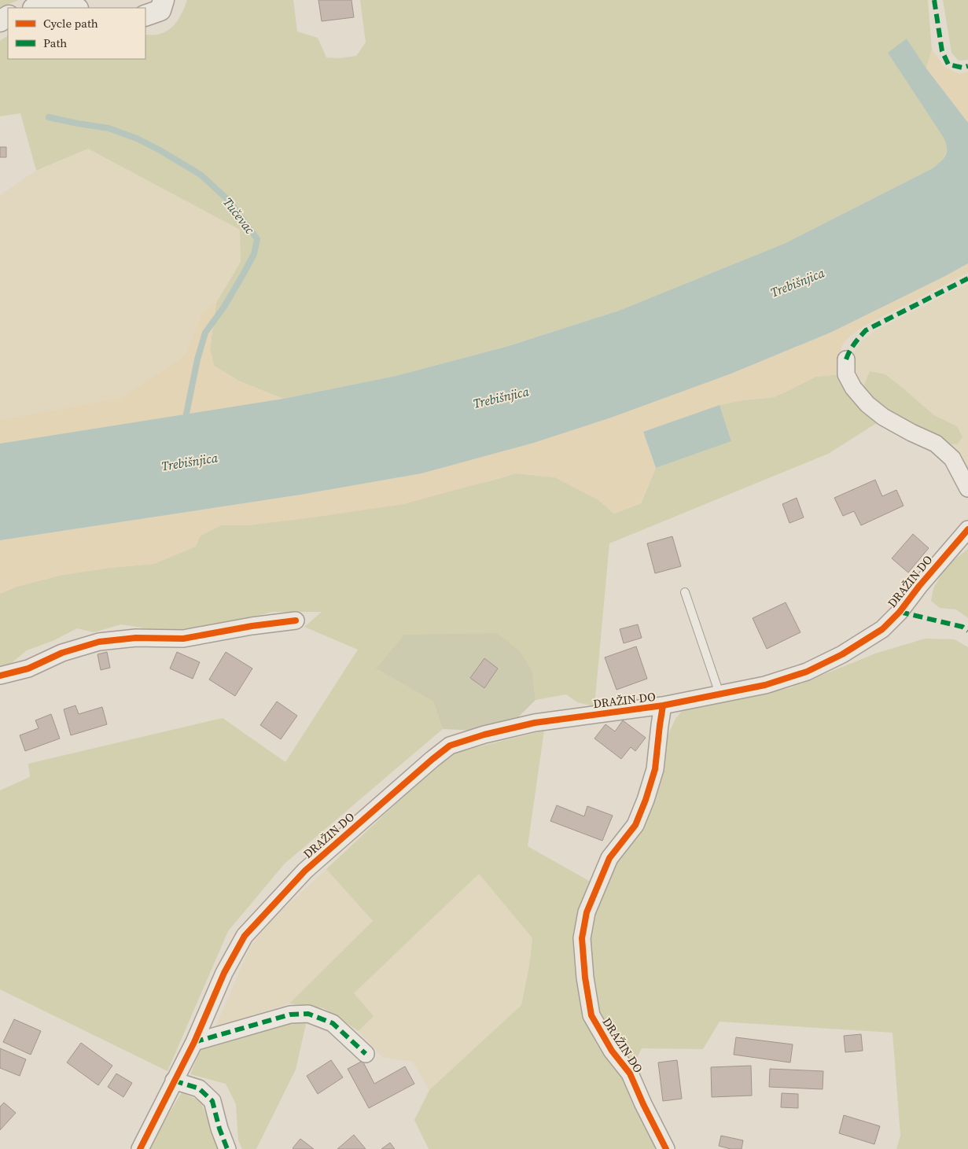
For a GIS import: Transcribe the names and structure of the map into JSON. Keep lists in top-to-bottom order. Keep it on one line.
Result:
{"streets":{"street":["DRAŽIN DO"]},"water":["Tučevac","Trebišnjica"],"legend":["Cycle path","Path"]}
